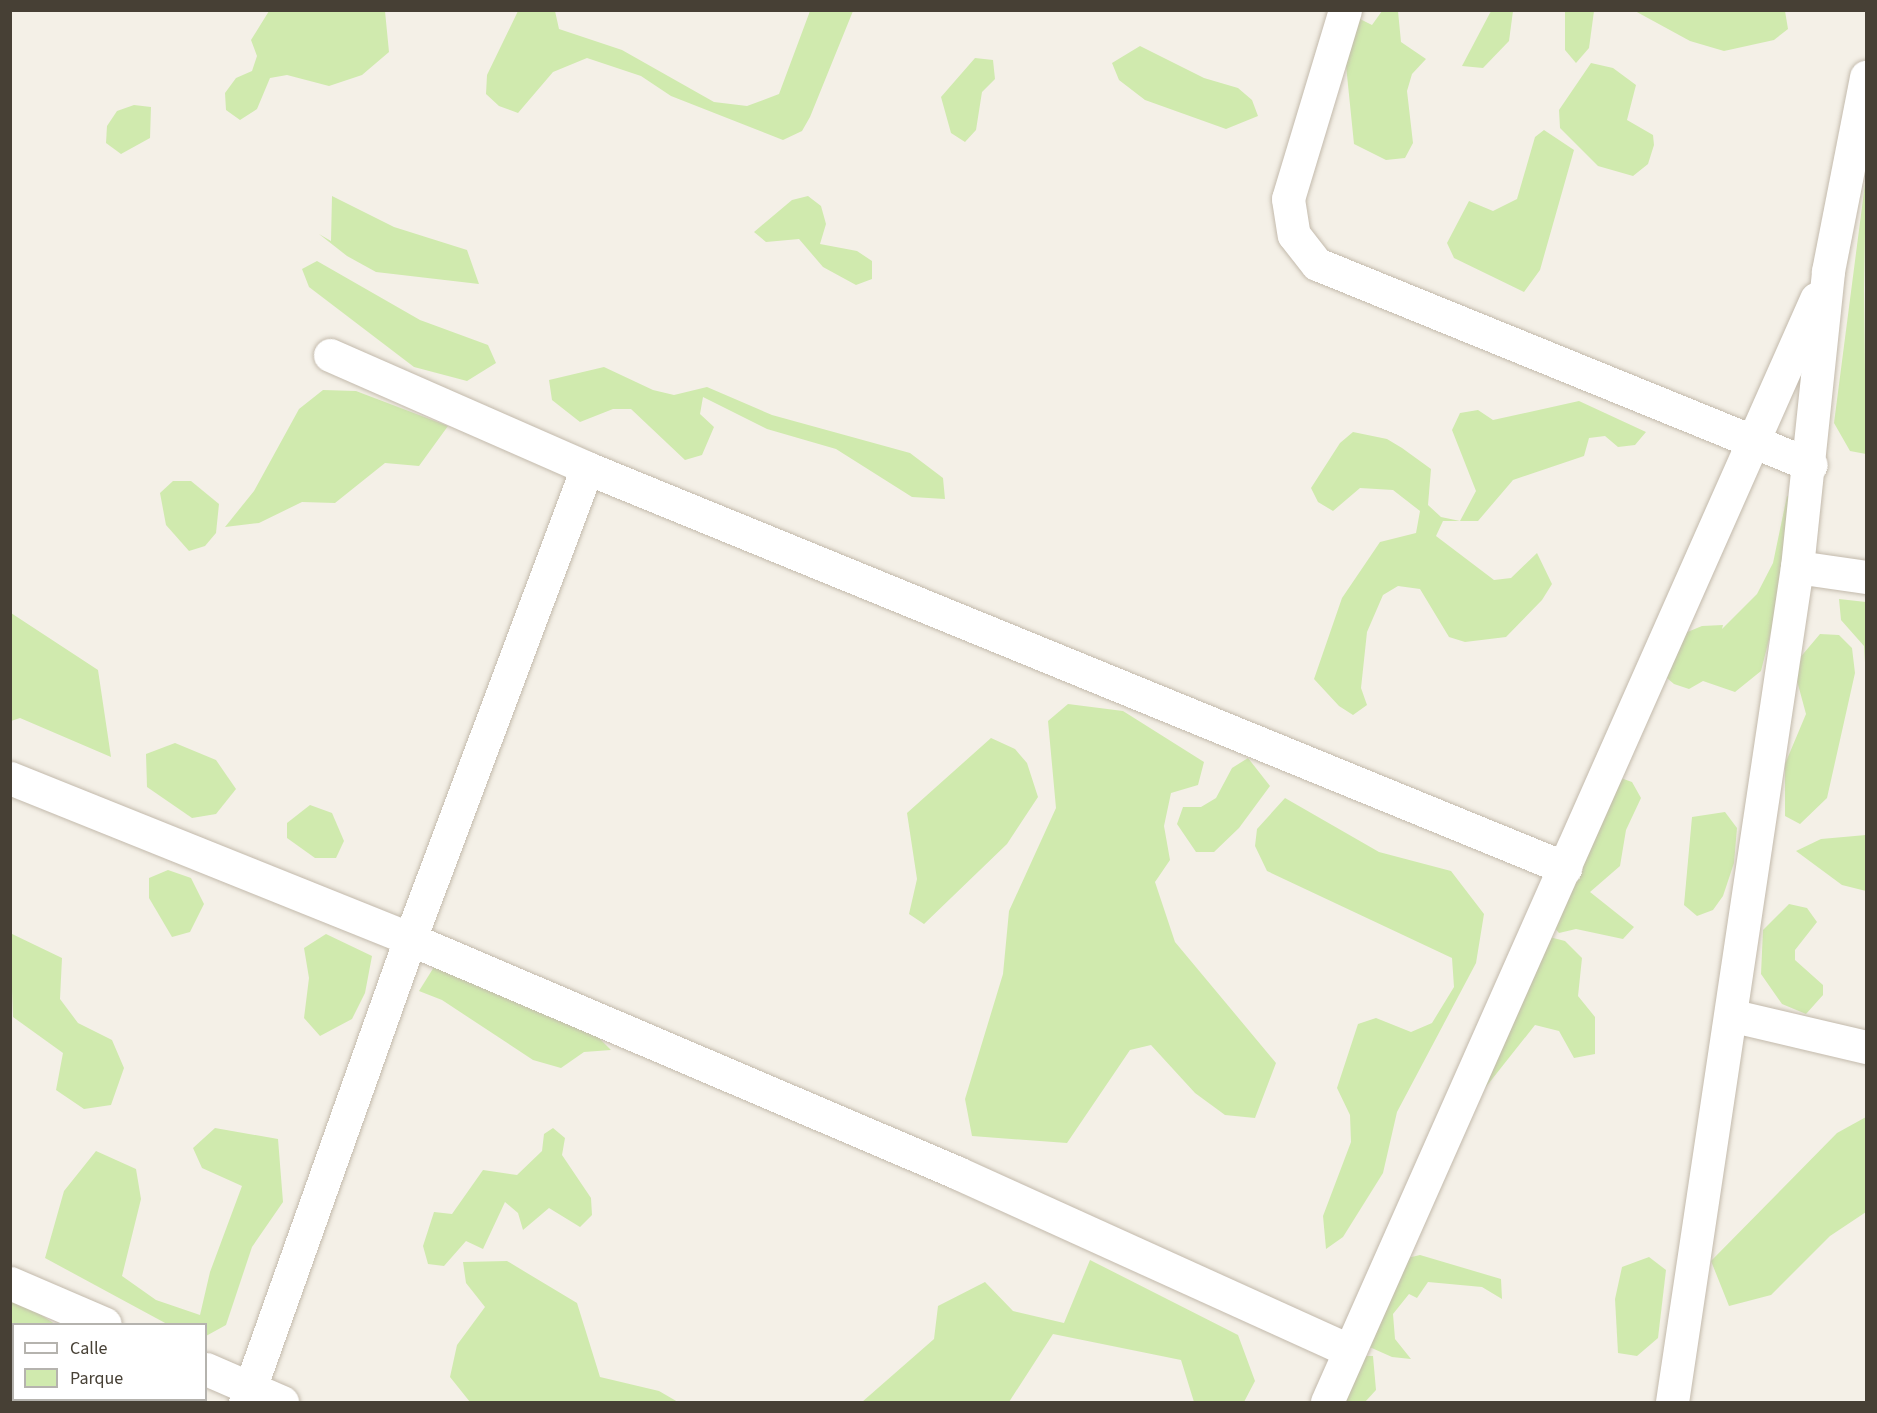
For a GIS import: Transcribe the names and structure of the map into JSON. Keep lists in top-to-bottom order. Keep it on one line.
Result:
{"legend":["Calle","Parque"]}
